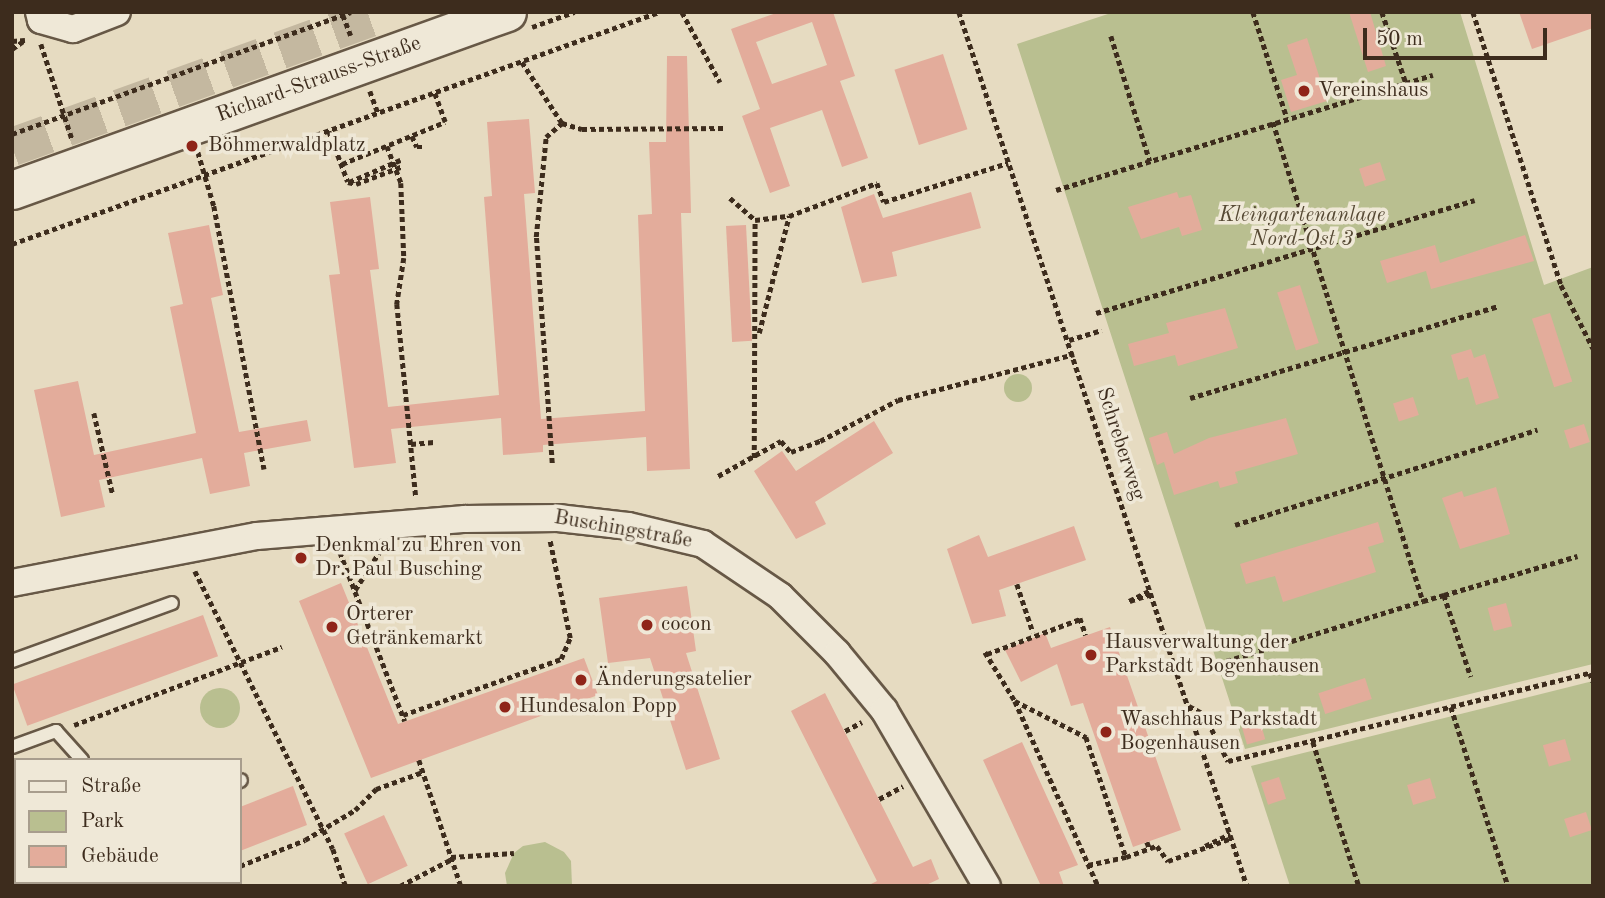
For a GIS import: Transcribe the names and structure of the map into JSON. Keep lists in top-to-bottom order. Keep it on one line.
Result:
{"streets":{"main road":["Richard-Strauss-Straße"],"street":["Buschingstraße"],"path":["Schreberweg"]},"parks":["Kleingartenanlage Nord-Ost 3"],"places":["Vereinshaus","Böhmerwaldplatz","Denkmal zu Ehren von Dr. Paul Busching","cocon","Orterer Getränkemarkt","Hausverwaltung der Parkstadt Bogenhausen","Änderungsatelier","Hundesalon Popp","Waschhaus Parkstadt Bogenhausen"],"legend":["Straße","Park","Gebäude"],"scale_bar":"50 m"}
